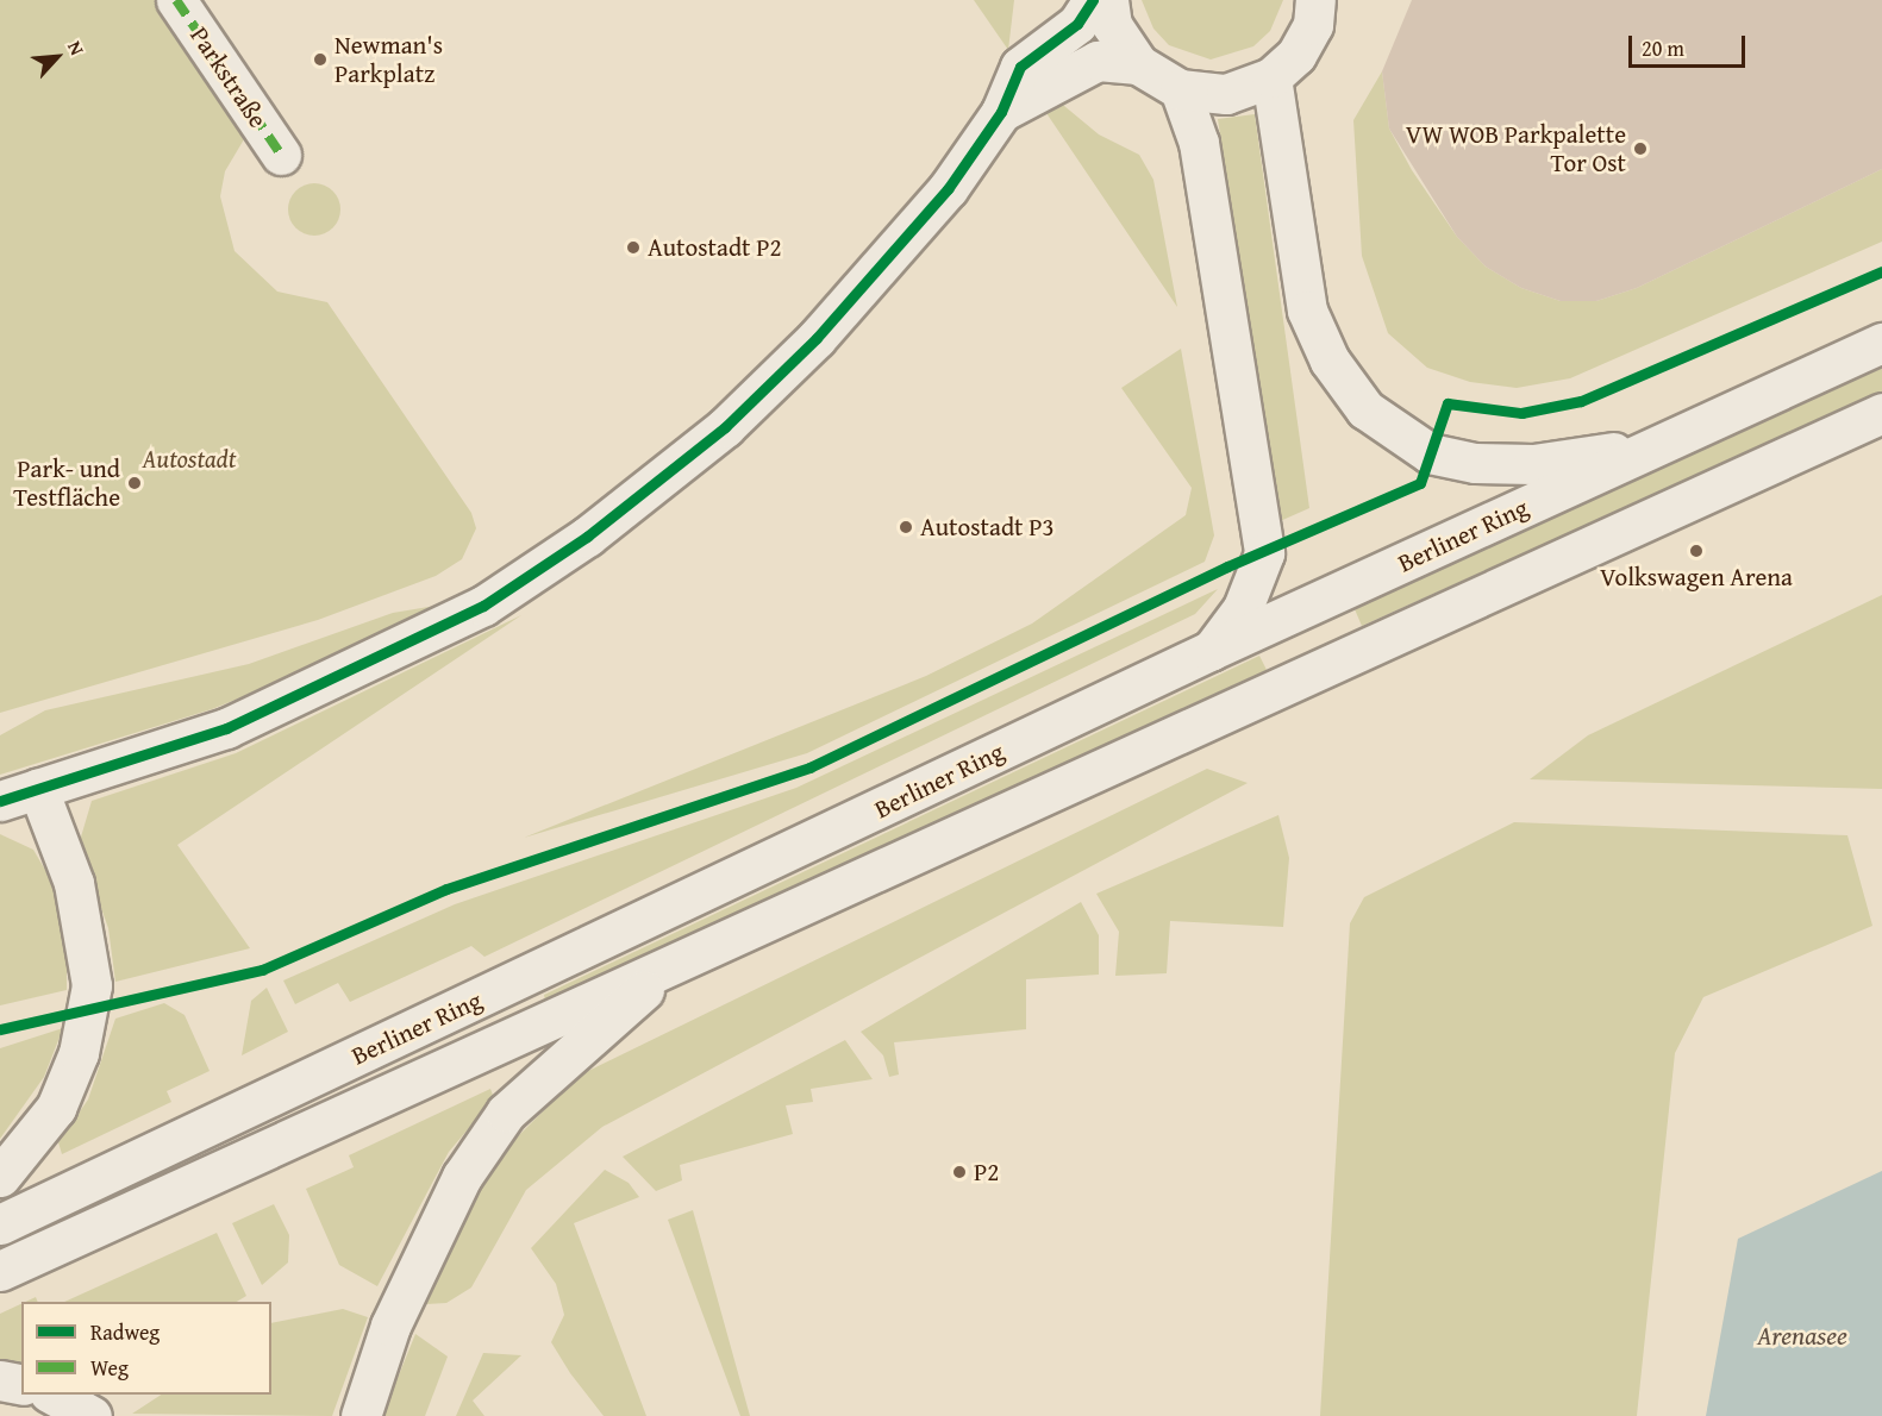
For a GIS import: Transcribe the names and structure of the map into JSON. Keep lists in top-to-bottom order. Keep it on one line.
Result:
{"streets":{"main road":["Parkstraße","Berliner Ring"]},"water":["Arenasee"],"parks":["Autostadt"],"places":["Newman's Parkplatz","VW WOB Parkpalette Tor Ost","Autostadt P2","Park- und Testfläche","Autostadt P3","Volkswagen Arena","P2"],"legend":["Radweg","Weg"],"scale_bar":"20 m","north":"top right"}
